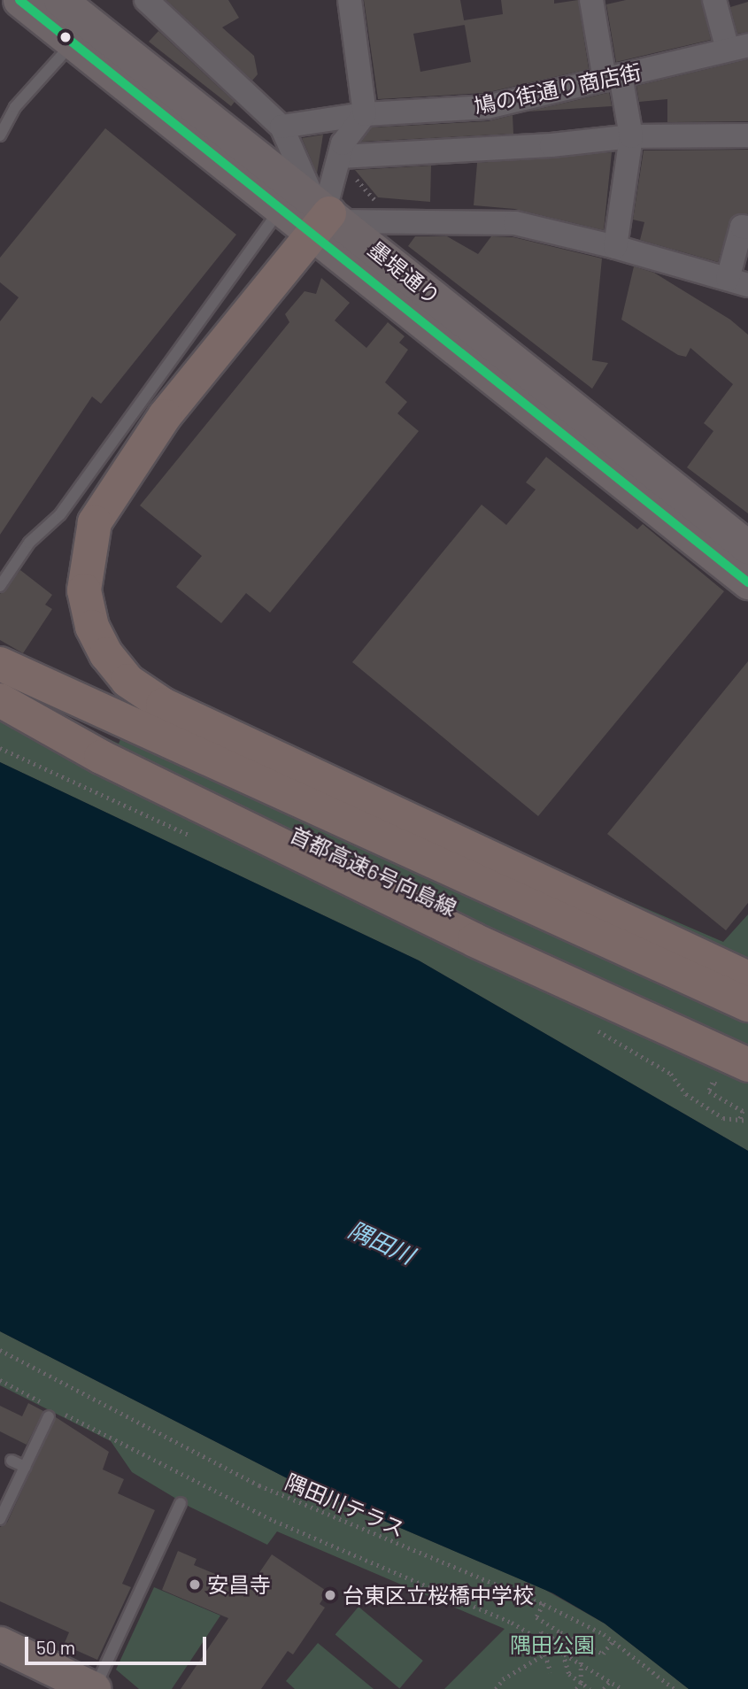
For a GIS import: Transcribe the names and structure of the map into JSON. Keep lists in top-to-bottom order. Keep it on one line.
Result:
{"streets":{"highway":["首都高速6号向島線"],"main road":["墨堤通り"],"street":["鳩の街通り商店街"],"path":["隅田川テラス"]},"water":["隅田川"],"parks":["隅田公園"],"places":["安昌寺","台東区立桜橋中学校"],"scale_bar":"50 m"}
